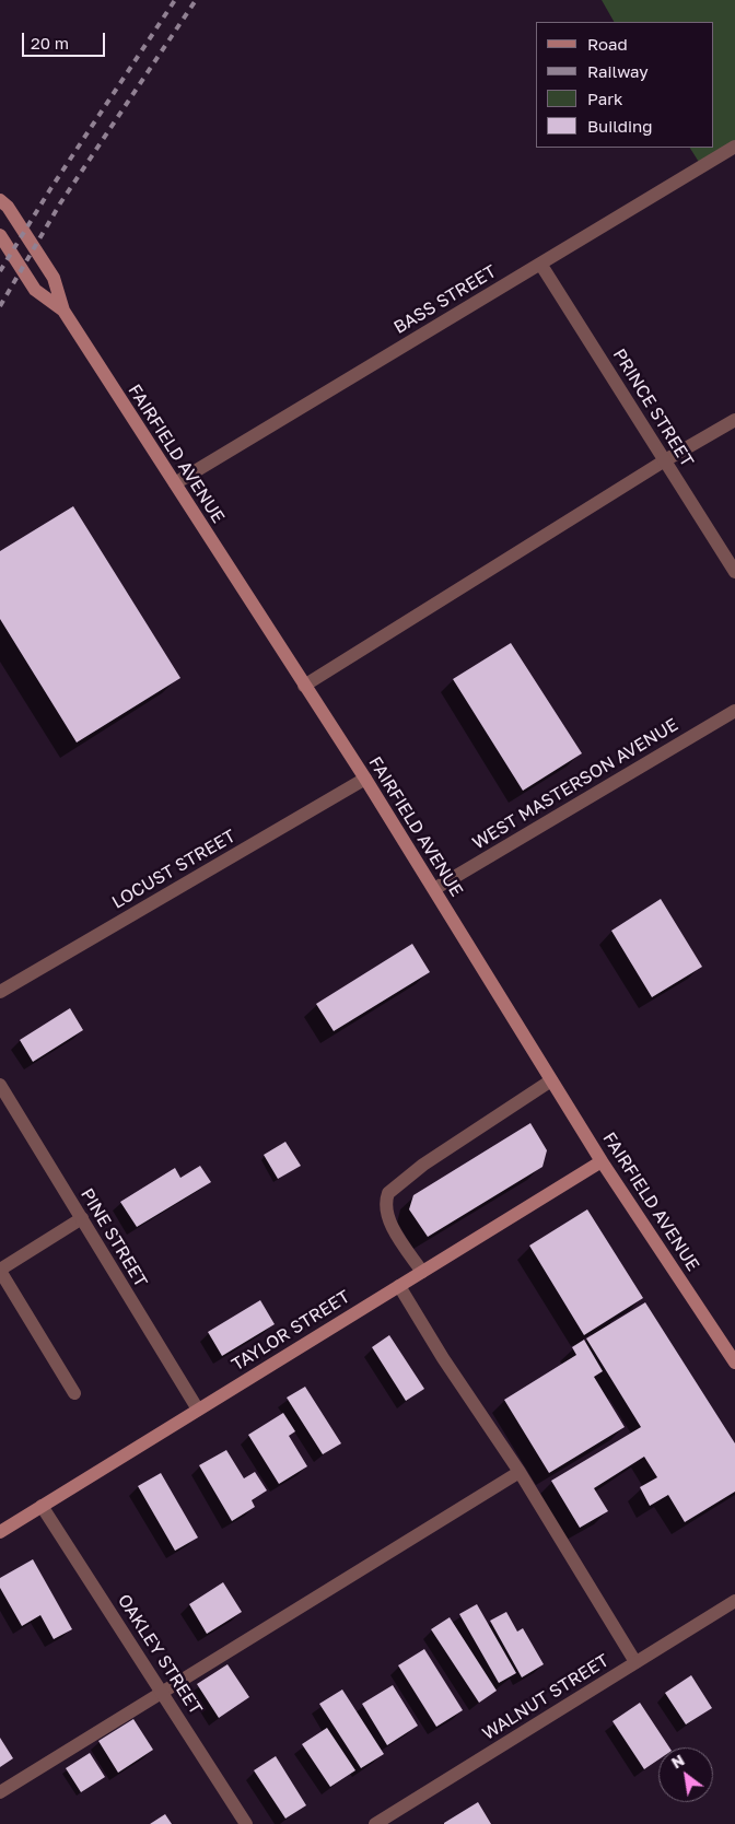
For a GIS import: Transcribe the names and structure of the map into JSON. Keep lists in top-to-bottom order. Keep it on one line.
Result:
{"streets":{"main road":["FAIRFIELD AVENUE","TAYLOR STREET"],"street":["BASS STREET","PRINCE STREET","WEST MASTERSON AVENUE","LOCUST STREET","PINE STREET","OAKLEY STREET","WALNUT STREET"]},"crossings":[["BASS STREET","PRINCE STREET"],["BASS STREET","FAIRFIELD AVENUE"],["FAIRFIELD AVENUE","WEST MASTERSON AVENUE"],["FAIRFIELD AVENUE","LOCUST STREET"],["FAIRFIELD AVENUE","TAYLOR STREET"],["PINE STREET","TAYLOR STREET"],["TAYLOR STREET","OAKLEY STREET"]],"legend":["Road","Railway","Park","Building"],"scale_bar":"20 m","north":"top left"}
